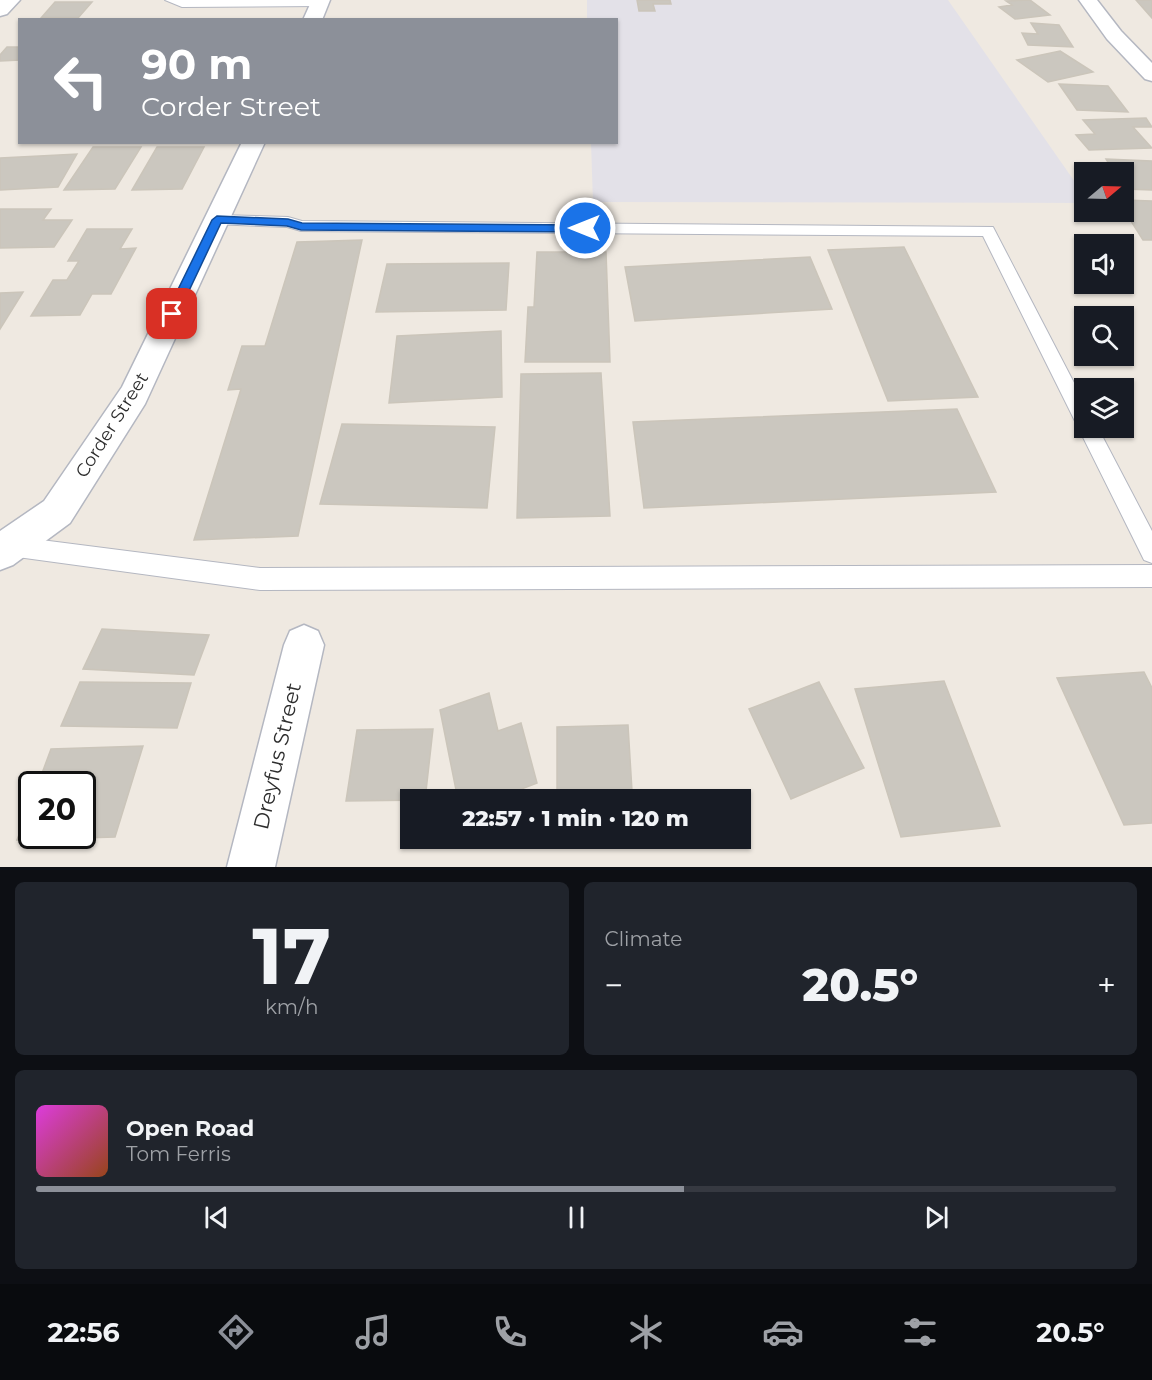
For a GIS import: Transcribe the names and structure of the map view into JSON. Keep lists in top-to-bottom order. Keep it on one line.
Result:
{"streets":{"street":["Corder Street","Dreyfus Street"]},"north":"right","page":{"turn":["90 m","Corder Street"],"limit":"20","trip":"22:57 · 1 min · 120 m","tile":[["17","km/h"],"Climate"],"heat":["−","20.5°","+"],"song":["Open Road","Tom Ferris"],"tabs":["22:56","20.5°"]}}
